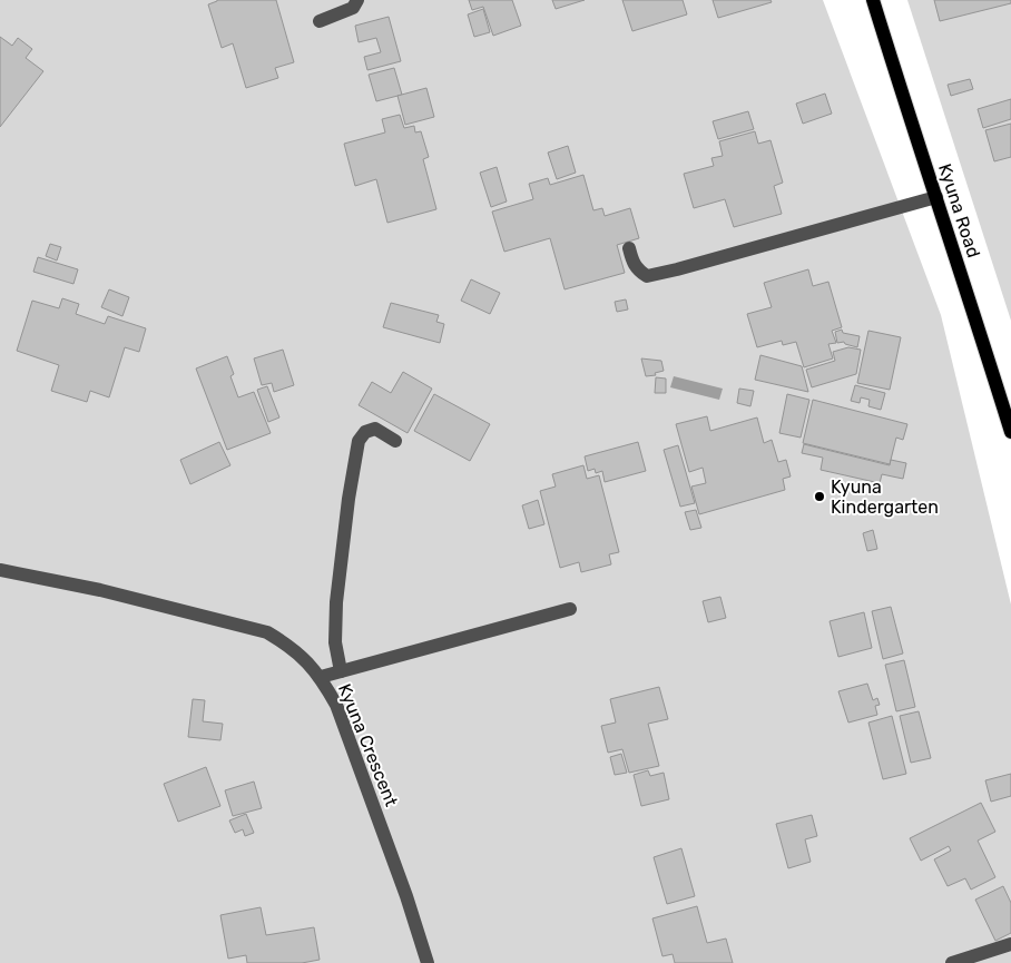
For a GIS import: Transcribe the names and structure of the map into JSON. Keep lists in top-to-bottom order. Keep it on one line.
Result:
{"streets":{"main road":["Kyuna Road"],"street":["Kyuna Crescent"]},"places":["Kyuna Kindergarten"]}
